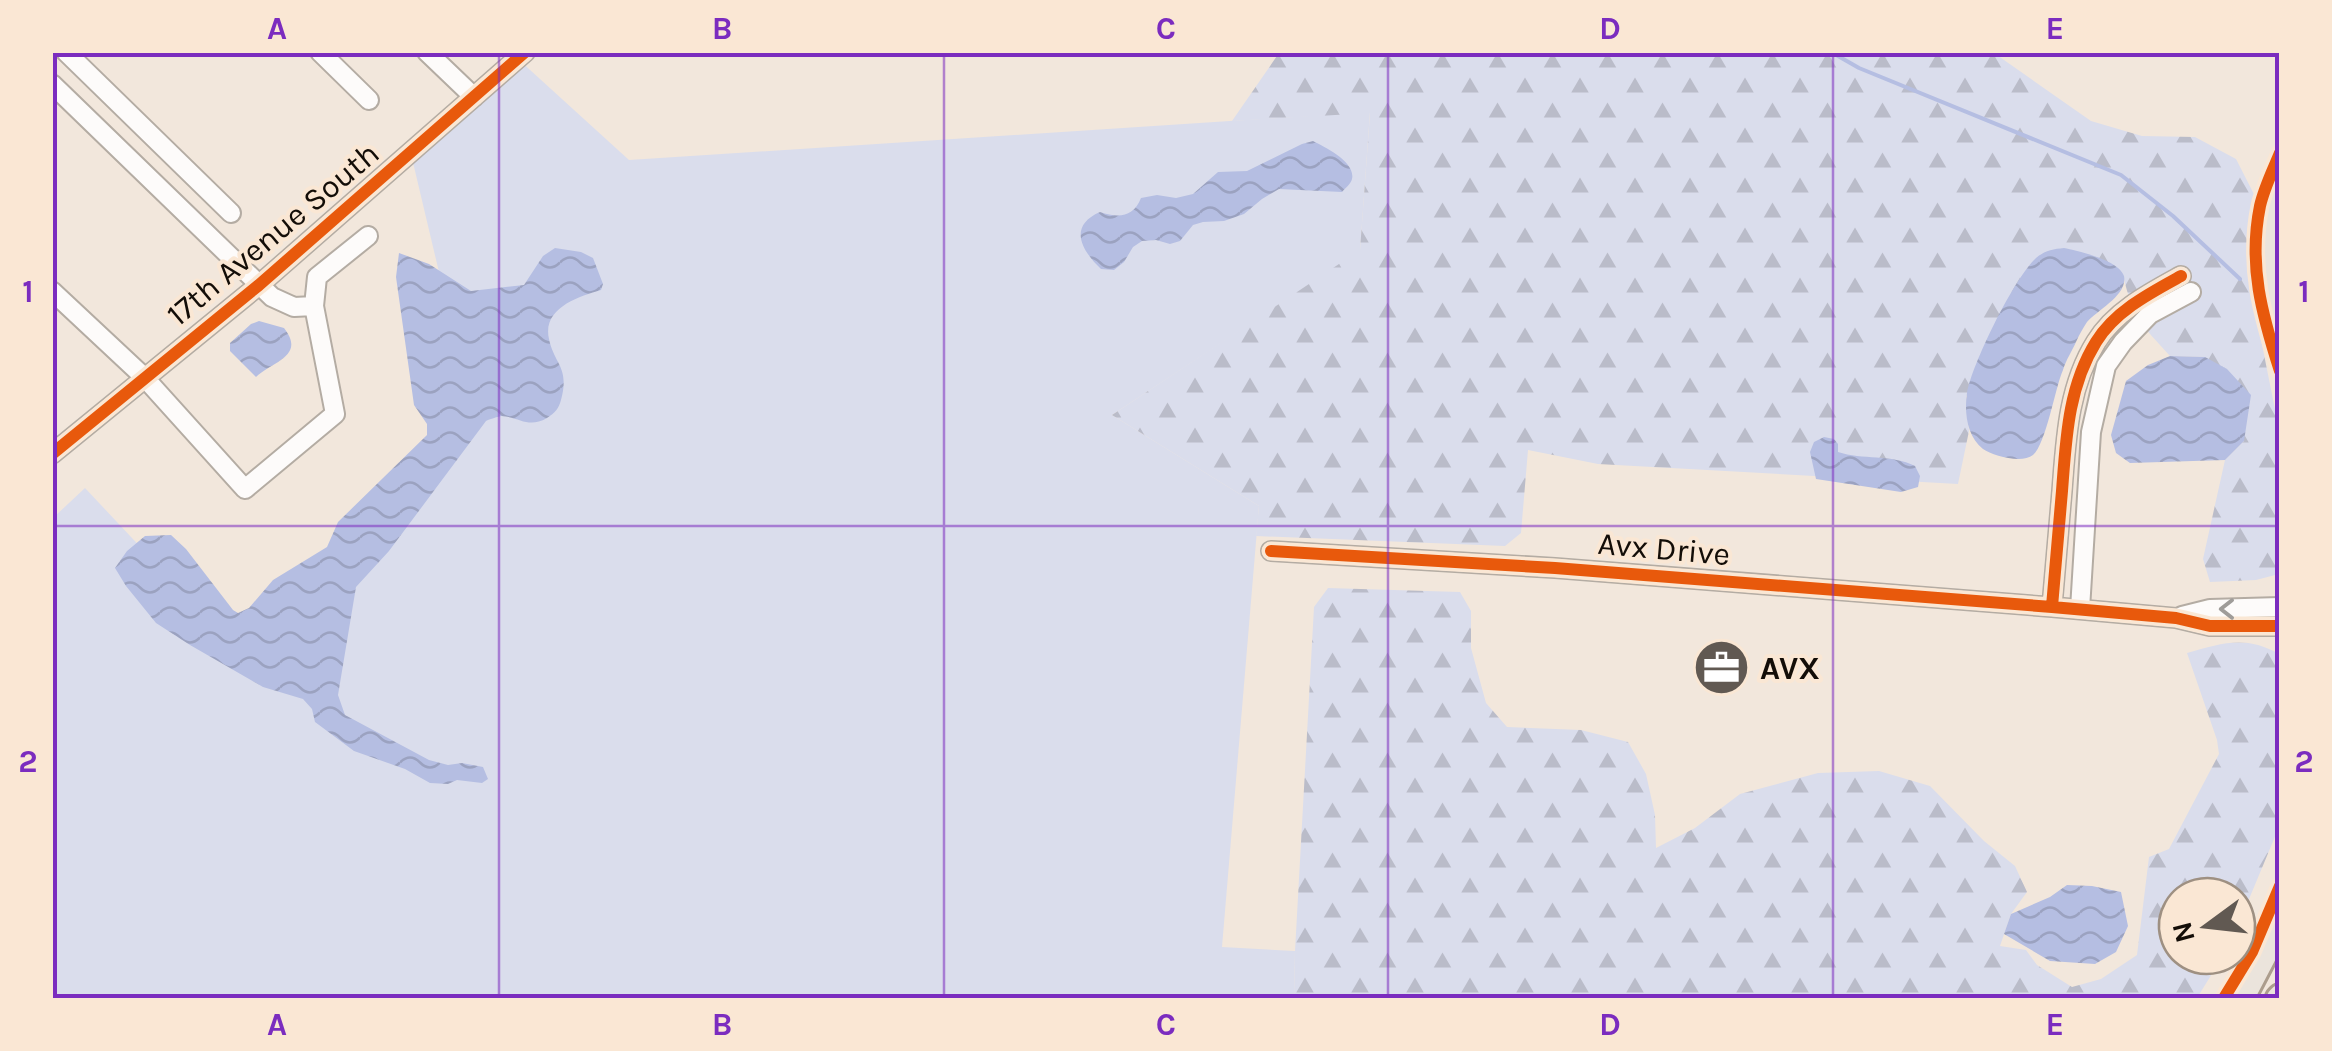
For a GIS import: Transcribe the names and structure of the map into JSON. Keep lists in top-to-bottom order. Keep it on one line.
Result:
{"streets":{"street":["17th Avenue South","Avx Drive"]},"places":{"office":["AVX"]},"north":"left","grid":{"columns":["A","B","C","D","E"],"rows":["1","2"]}}
